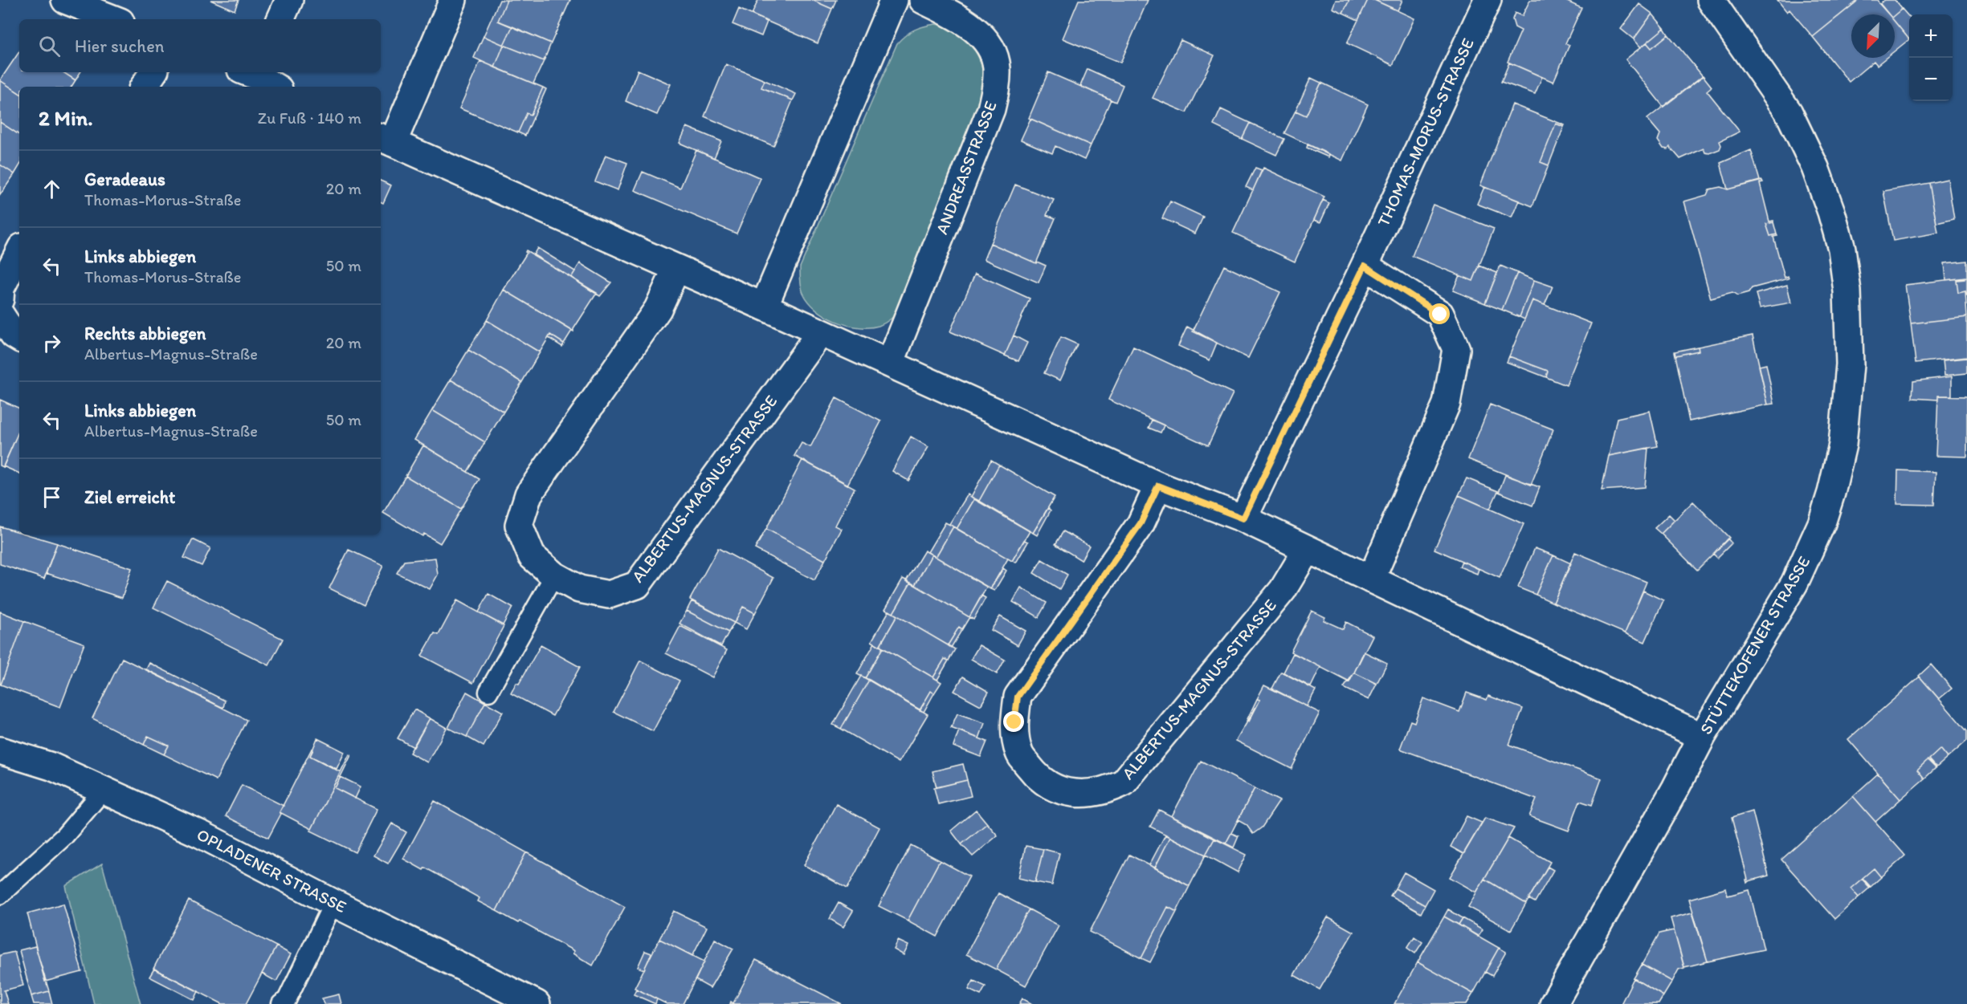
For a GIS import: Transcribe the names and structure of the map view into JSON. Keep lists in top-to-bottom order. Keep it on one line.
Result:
{"streets":{"street":["THOMAS-MORUS-STRASSE","ANDREASSTRASSE","ALBERTUS-MAGNUS-STRASSE","STÜTTEKOFENER STRASSE","OPLADENER STRASSE"]},"north":"bottom left","page":{"map_buttons":["+","−"],"search":"Hier suchen","heading":["2 Min.","Zu Fuß · 140 m"],"list":[["Geradeaus","Thomas-Morus-Straße","20 m"],["Links abbiegen","Thomas-Morus-Straße","50 m"],["Rechts abbiegen","Albertus-Magnus-Straße","20 m"],["Links abbiegen","Albertus-Magnus-Straße","50 m"],"Ziel erreicht"]}}
